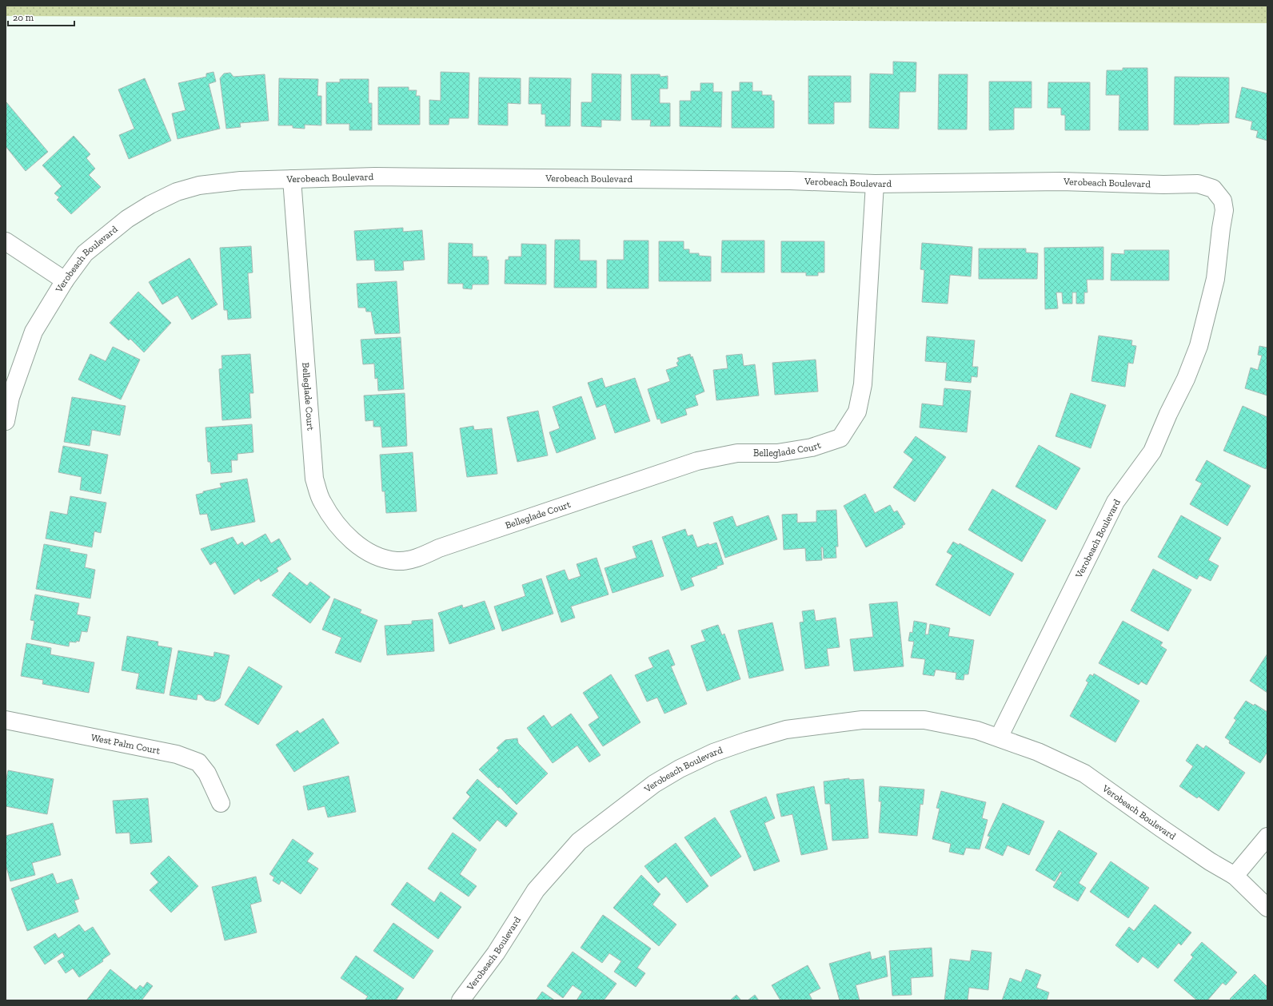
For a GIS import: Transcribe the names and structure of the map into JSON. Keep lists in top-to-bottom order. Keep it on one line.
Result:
{"streets":{"street":["Verobeach Boulevard","Belleglade Court","West Palm Court"]},"crossings":[["Verobeach Boulevard","Belleglade Court"]],"scale_bar":"20 m"}
